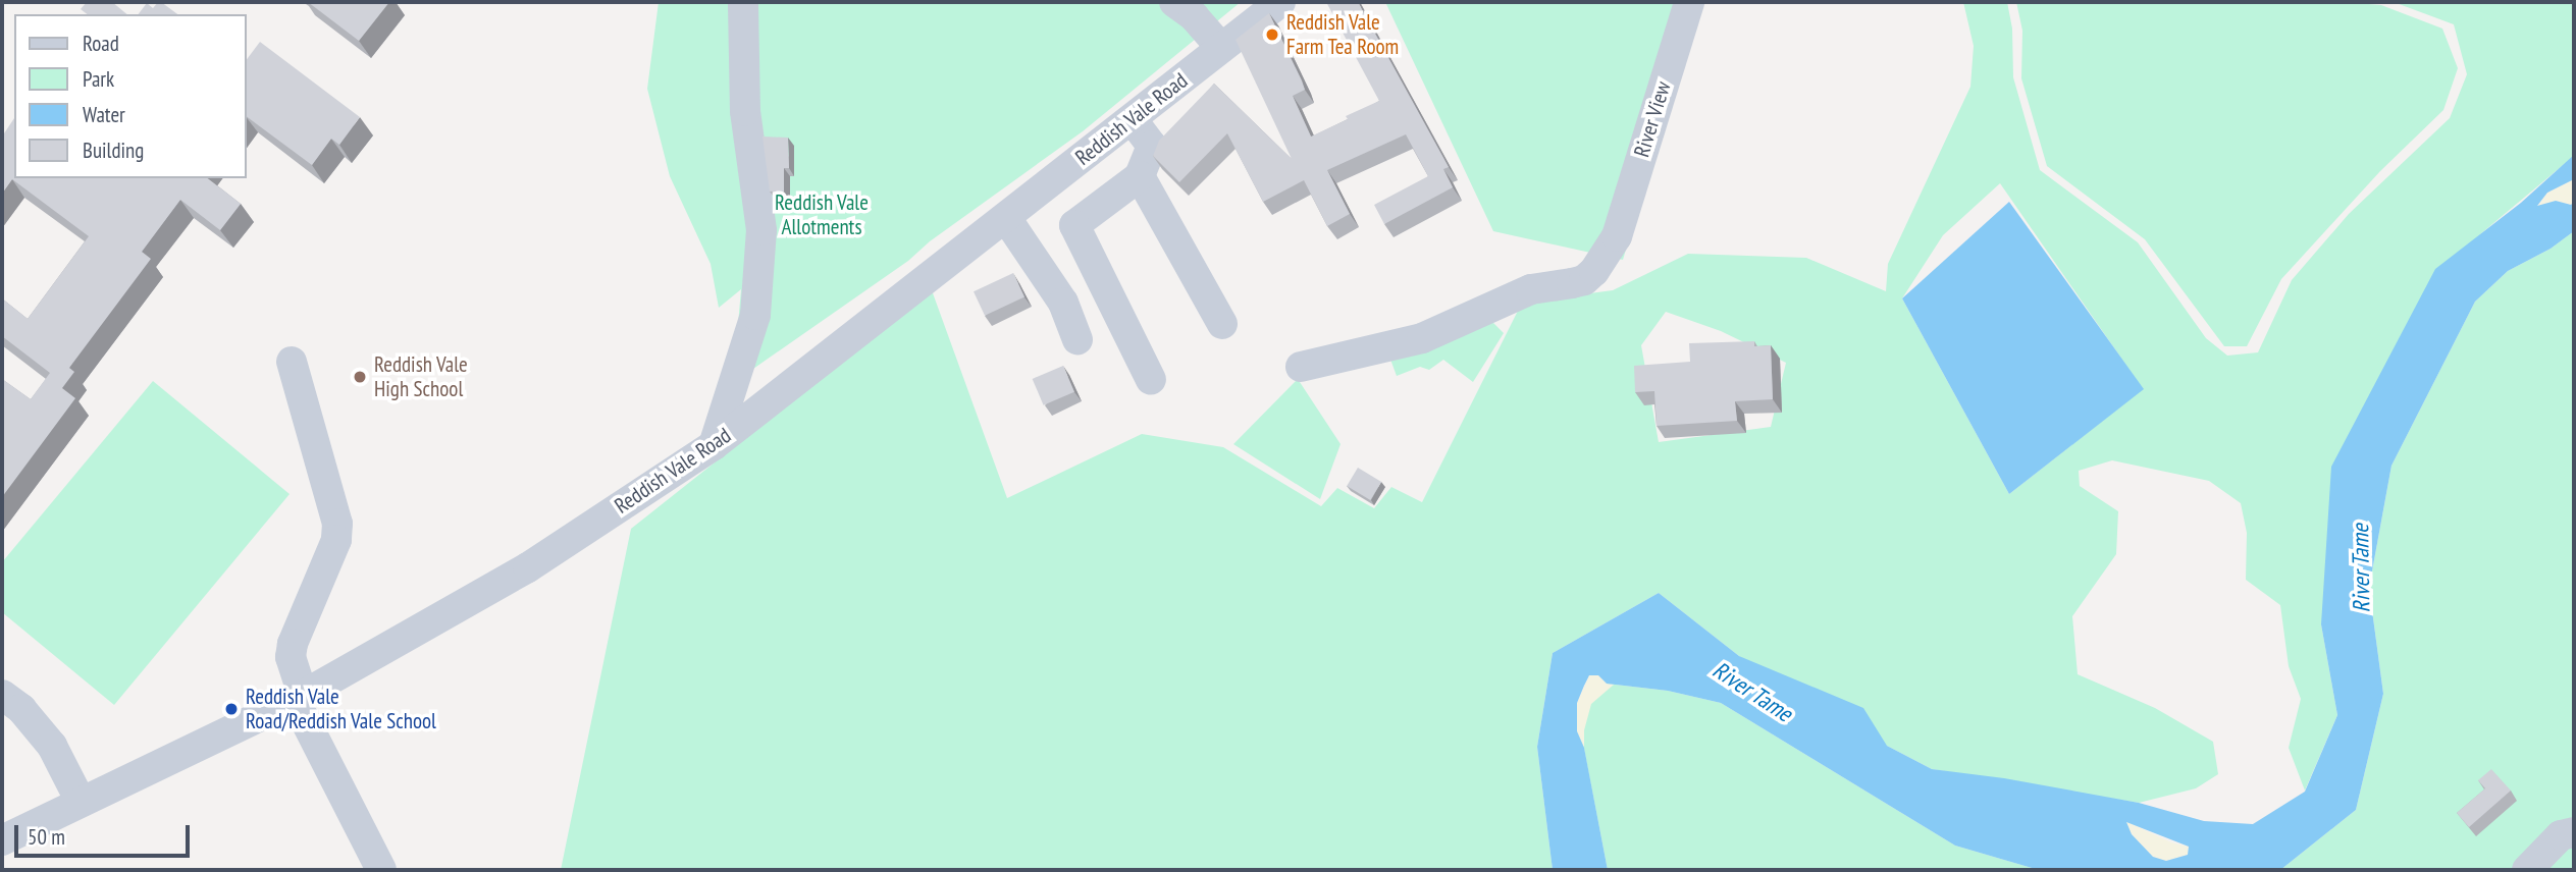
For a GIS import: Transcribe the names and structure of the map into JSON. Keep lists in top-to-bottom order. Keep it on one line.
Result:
{"streets":{"street":["Reddish Vale Road","River View"]},"water":["River Tame"],"parks":["Reddish Vale Allotments"],"places":["Reddish Vale Farm Tea Room","Reddish Vale High School","Reddish Vale Road/Reddish Vale School"],"legend":["Road","Park","Water","Building"],"scale_bar":"50 m"}
